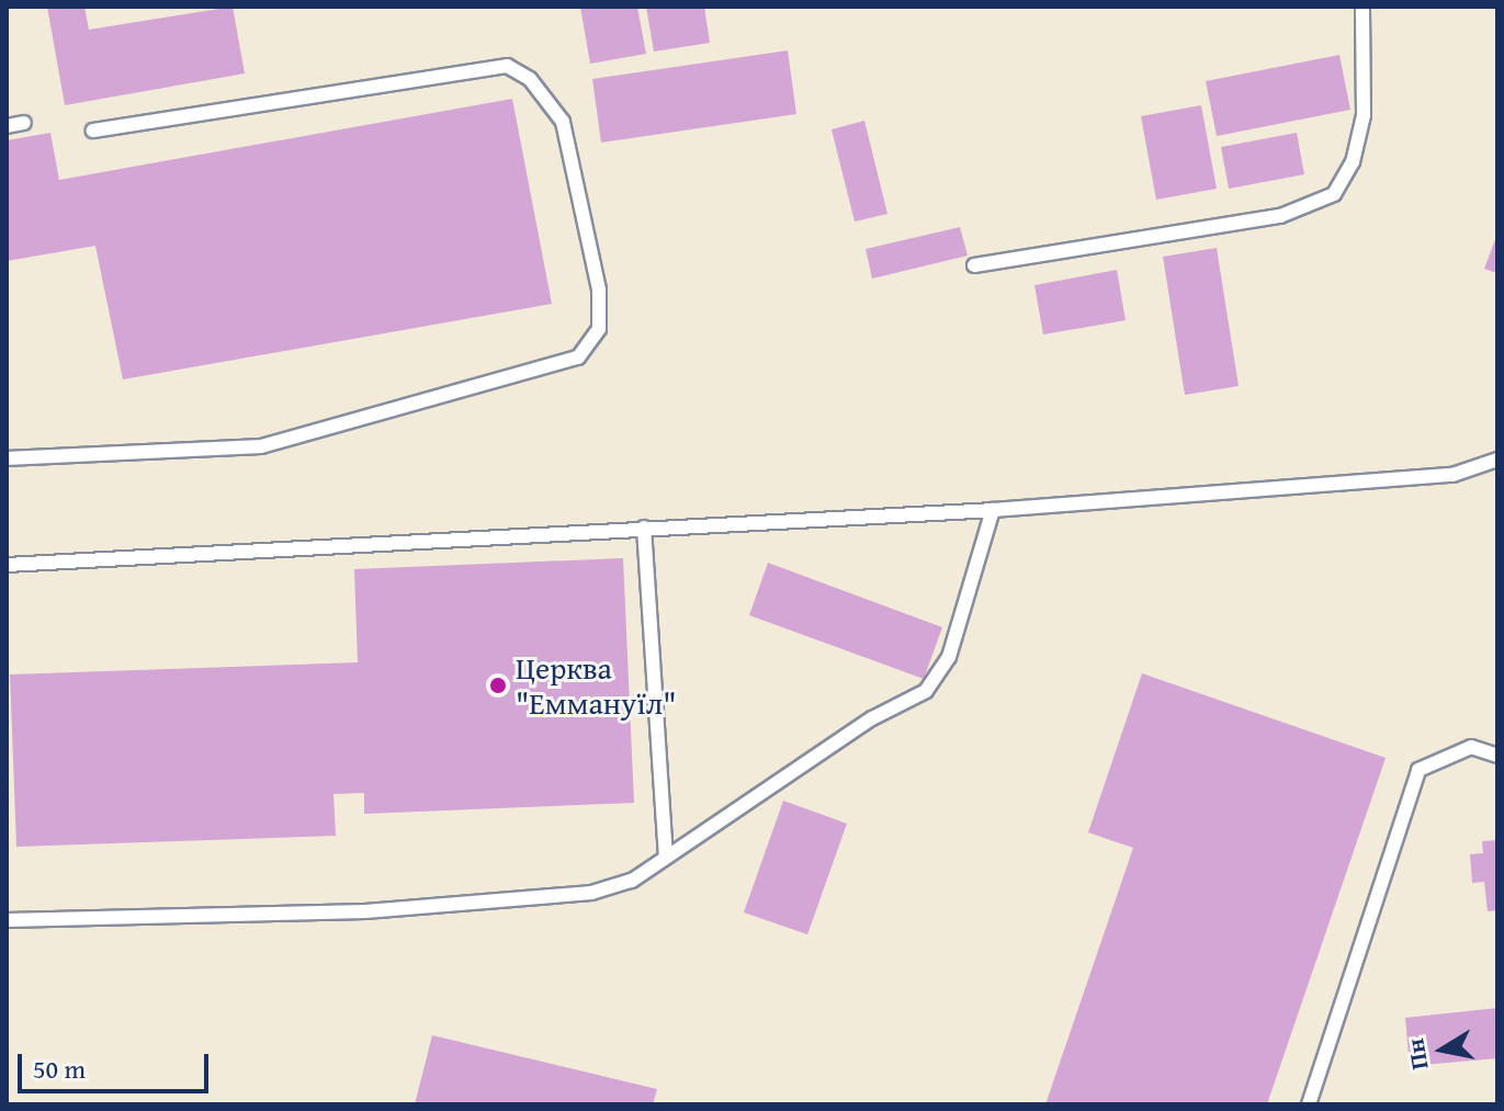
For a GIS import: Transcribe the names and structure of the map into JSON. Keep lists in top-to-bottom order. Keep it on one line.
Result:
{"places":["Церква \"Еммануїл\""],"scale_bar":"50 m","north":"left"}
